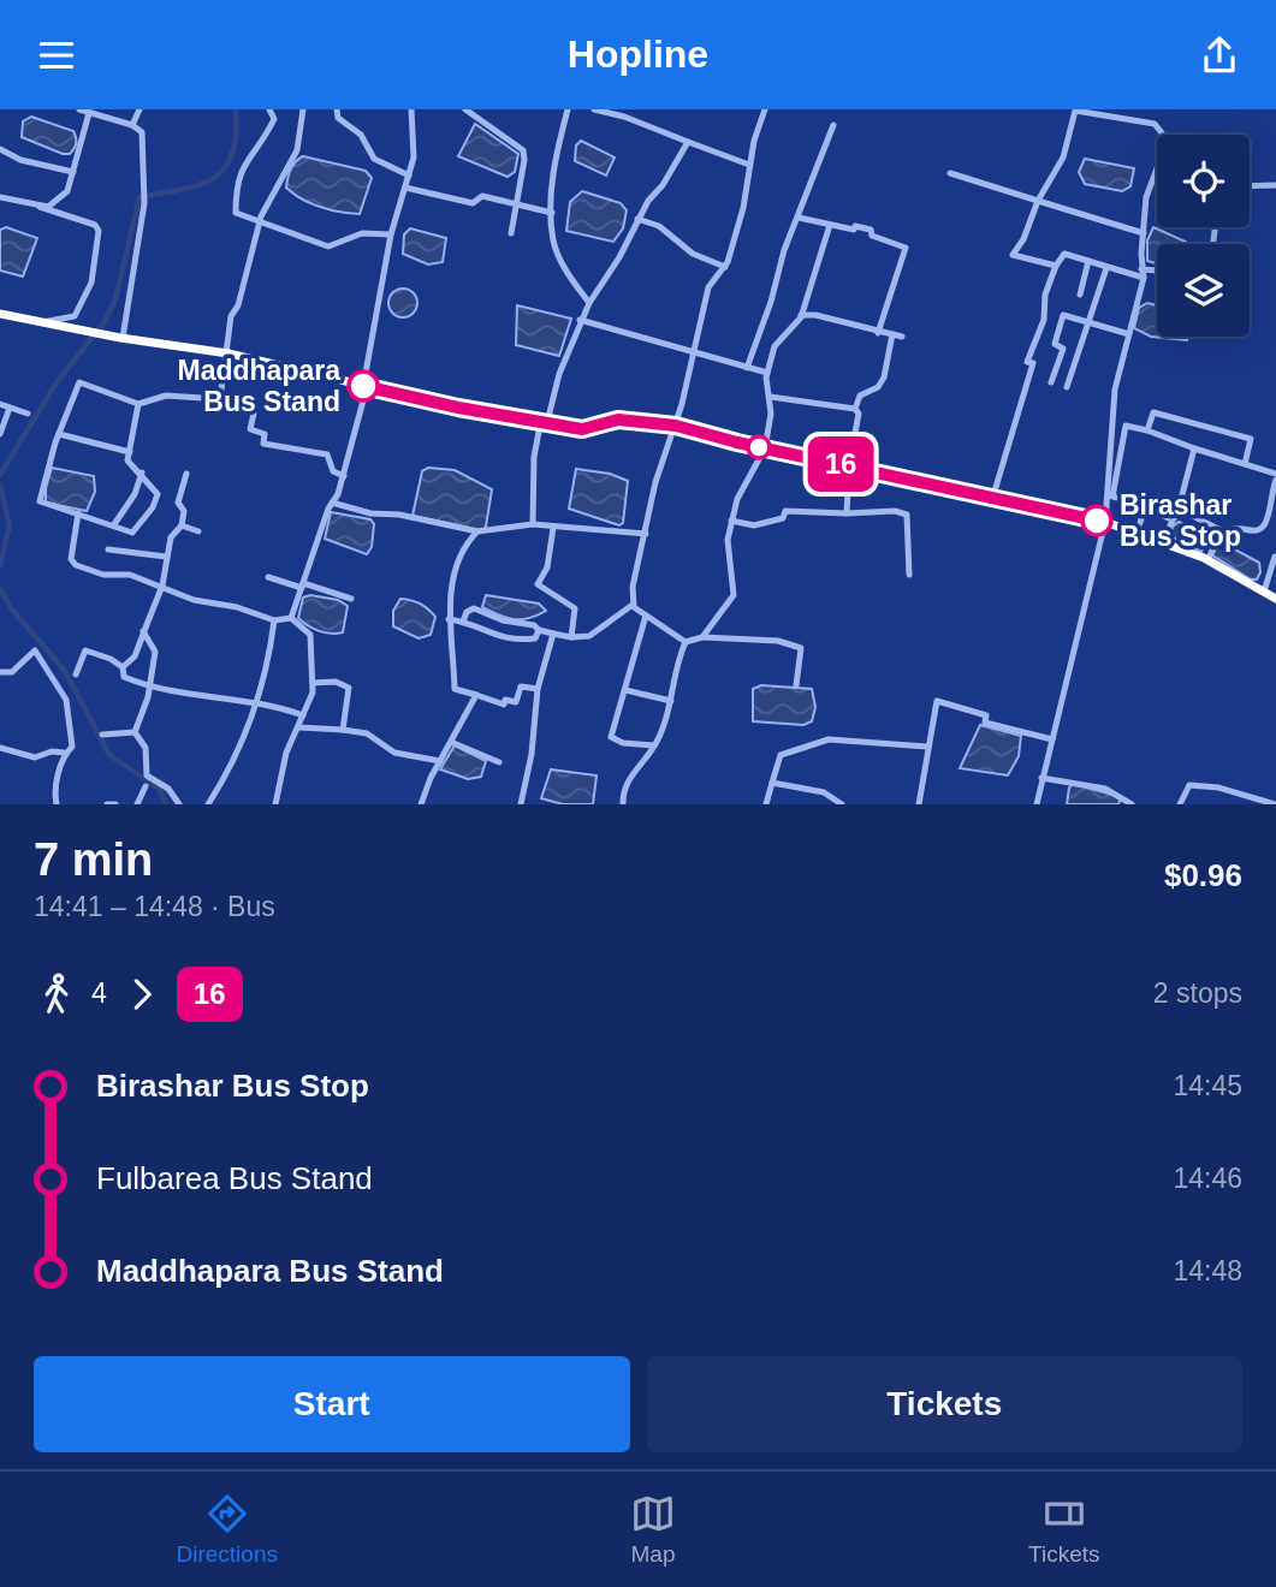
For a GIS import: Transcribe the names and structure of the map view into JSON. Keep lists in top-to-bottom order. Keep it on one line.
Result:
{"places":["Maddhapara Bus Stand","Birashar Bus Stop"],"lines":["bus line 16"],"page":{"header":"Hopline","on_map":"16","heading":["7 min","14:41 – 14:48 · Bus","$0.96"],"legs":["4","16","2 stops"],"list":[{"name":"Birashar Bus Stop","value":"14:45"},{"name":"Fulbarea Bus Stand","value":"14:46"},{"name":"Maddhapara Bus Stand","value":"14:48"}],"buttons":["Start","Tickets"],"tabs":["Directions","Map","Tickets"]}}
